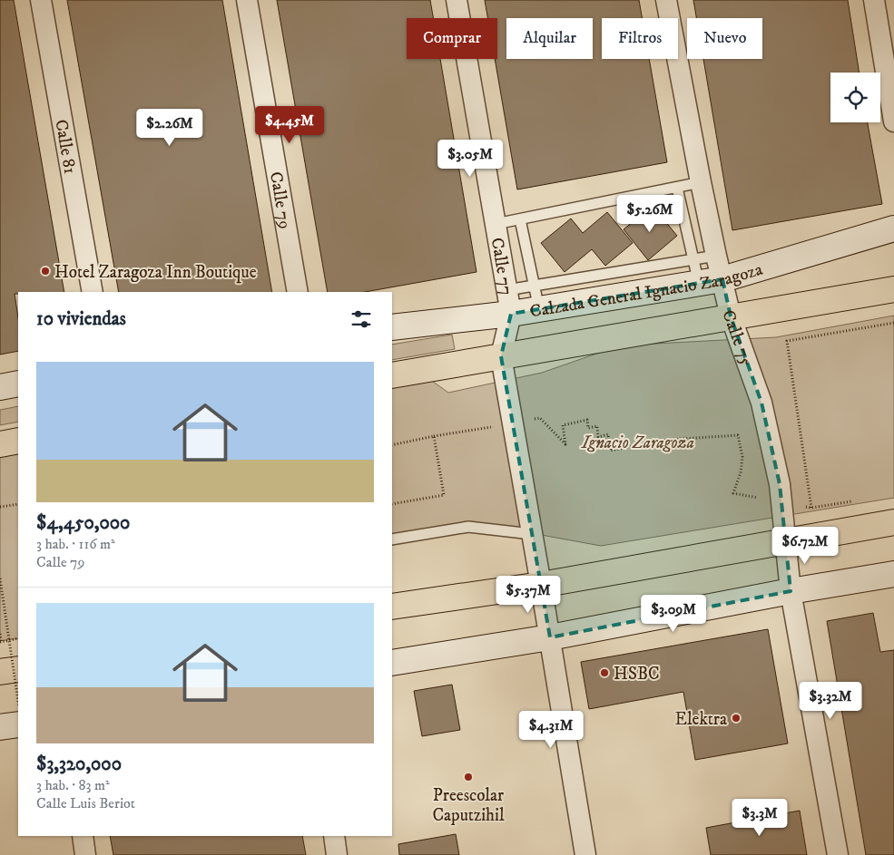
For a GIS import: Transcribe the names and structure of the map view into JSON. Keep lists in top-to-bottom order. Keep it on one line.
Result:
{"streets":{"main road":["Calzada General Ignacio Zaragoza"],"street":["Calle 81","Calle 79","Calle 77","Calle 75"]},"crossings":[["Calle 77","Calzada General Ignacio Zaragoza"],["Calzada General Ignacio Zaragoza","Calle 75"]],"parks":["Ignacio Zaragoza"],"places":["Hotel Zaragoza Inn Boutique","HSBC","Elektra","Preescolar Caputzihil"],"page":{"chip":["Comprar","Alquilar","Filtros","Nuevo"],"price":["$4.45M","$2.26M","$3.05M","$5.26M","$6.72M","$5.37M","$3.09M","$3.32M","$4.31M","$3.3M"],"heading":"10 viviendas","list":[{"name":"$4,450,000","note":"3 hab. · 116 m² · Calle 79"},{"name":"$3,320,000","note":"3 hab. · 83 m² · Calle Luis Beriot"}]}}
